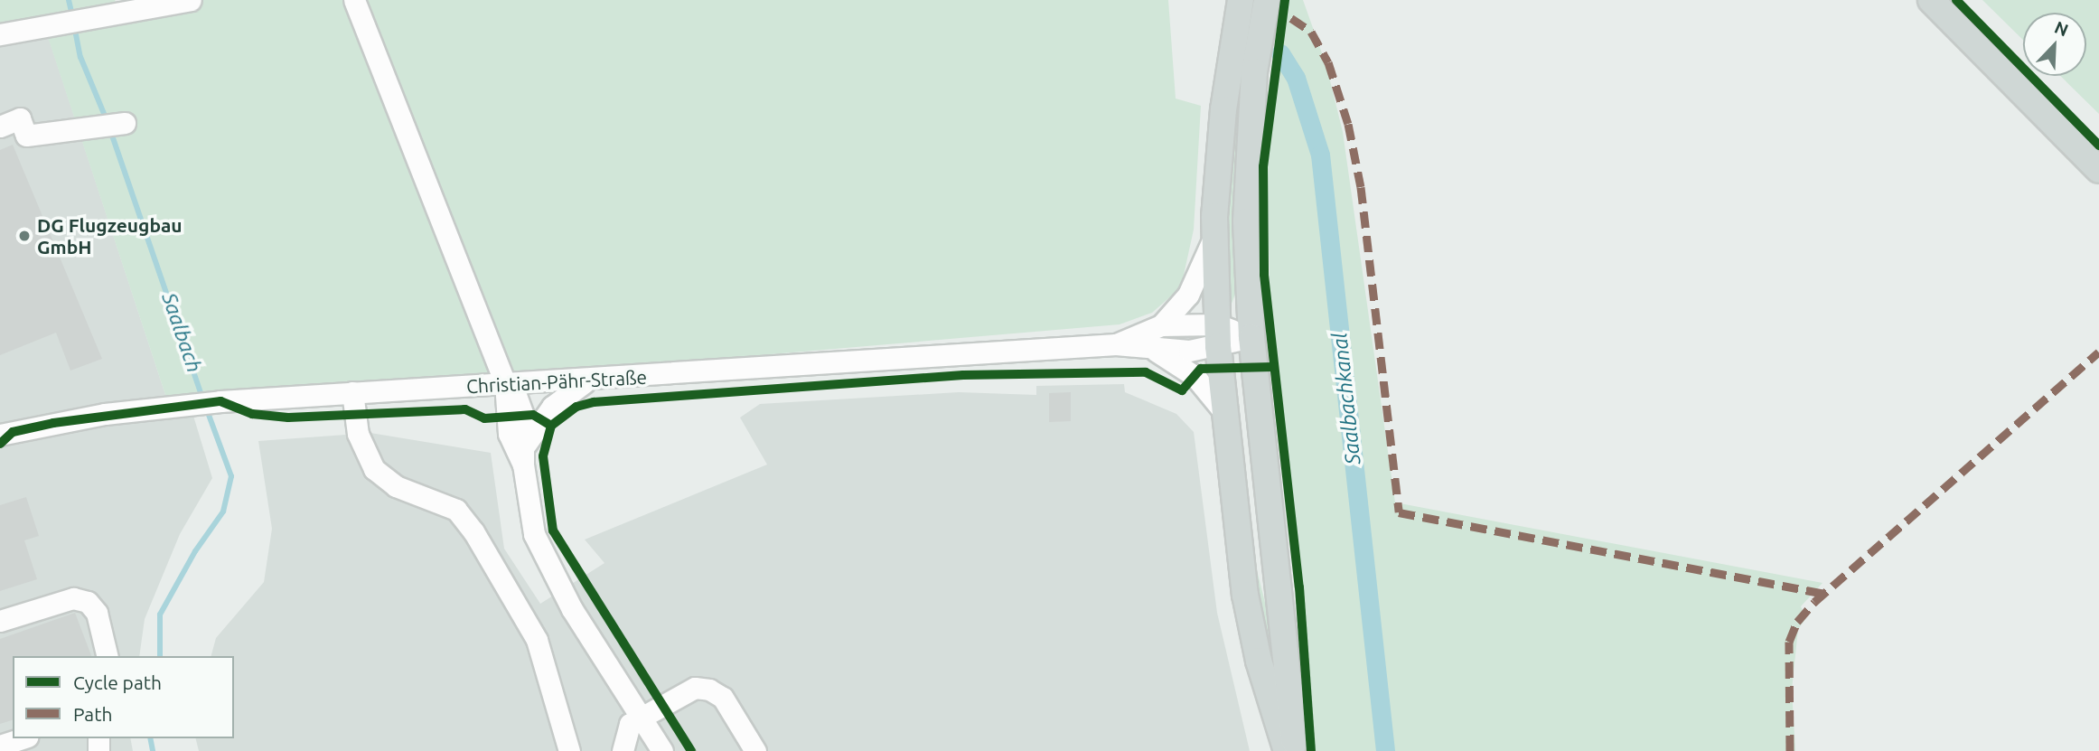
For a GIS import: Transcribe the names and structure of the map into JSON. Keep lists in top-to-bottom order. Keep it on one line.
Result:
{"streets":{"street":["Christian-Pähr-Straße"]},"water":["Saalbach","Saalbachkanal"],"places":["DG Flugzeugbau GmbH"],"legend":["Cycle path","Path"],"north":"top right"}
